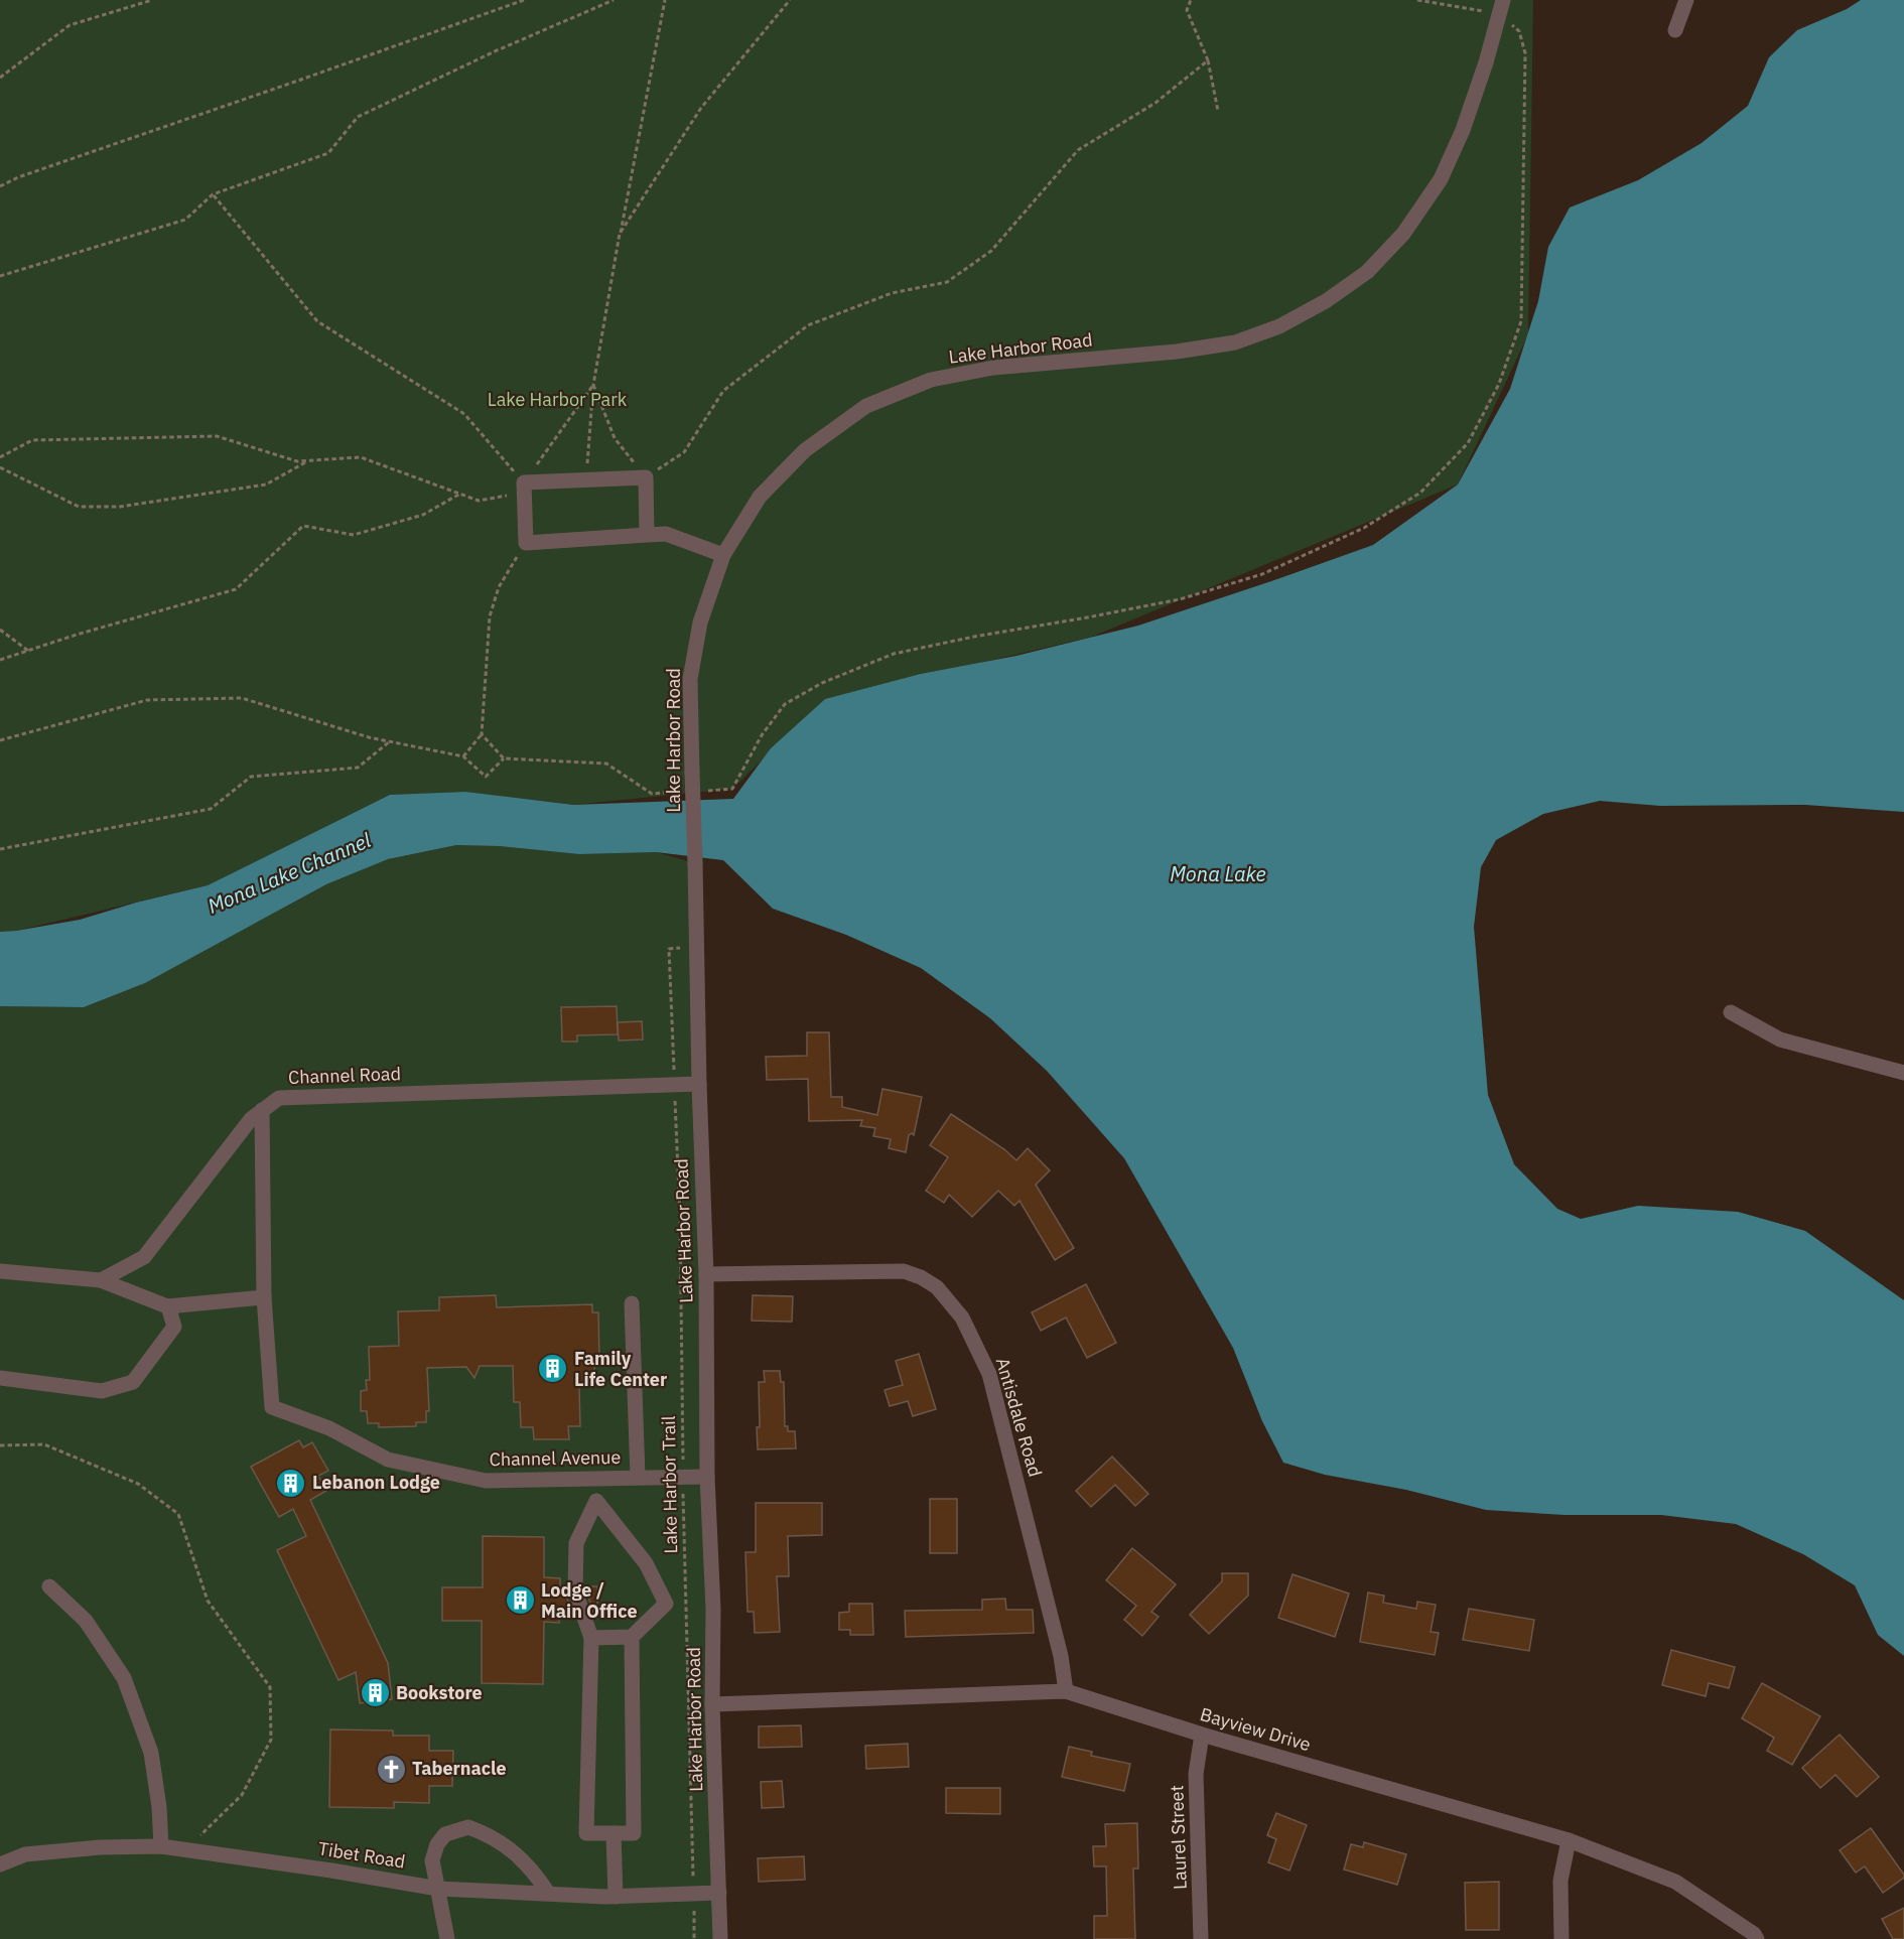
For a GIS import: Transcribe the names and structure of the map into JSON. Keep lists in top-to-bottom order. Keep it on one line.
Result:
{"streets":{"street":["Lake Harbor Road","Channel Road","Antisdale Road","Channel Avenue","Bayview Drive","Laurel Street","Tibet Road"],"path":["Lake Harbor Trail"]},"crossings":[["Lake Harbor Road","Channel Road"],["Lake Harbor Road","Antisdale Road"],["Lake Harbor Road","Channel Avenue"],["Lake Harbor Road","Lake Harbor Trail"],["Lake Harbor Road","Bayview Drive"],["Lake Harbor Road","Tibet Road"],["Channel Road","Lake Harbor Trail"],["Antisdale Road","Bayview Drive"],["Channel Avenue","Lake Harbor Trail"],["Lake Harbor Trail","Tibet Road"],["Bayview Drive","Laurel Street"]],"water":["Mona Lake Channel","Mona Lake"],"parks":["Lake Harbor Park"],"places":{"building":["Family Life Center","Lebanon Lodge","Lodge / Main Office","Bookstore"],"church":["Tabernacle"]}}
